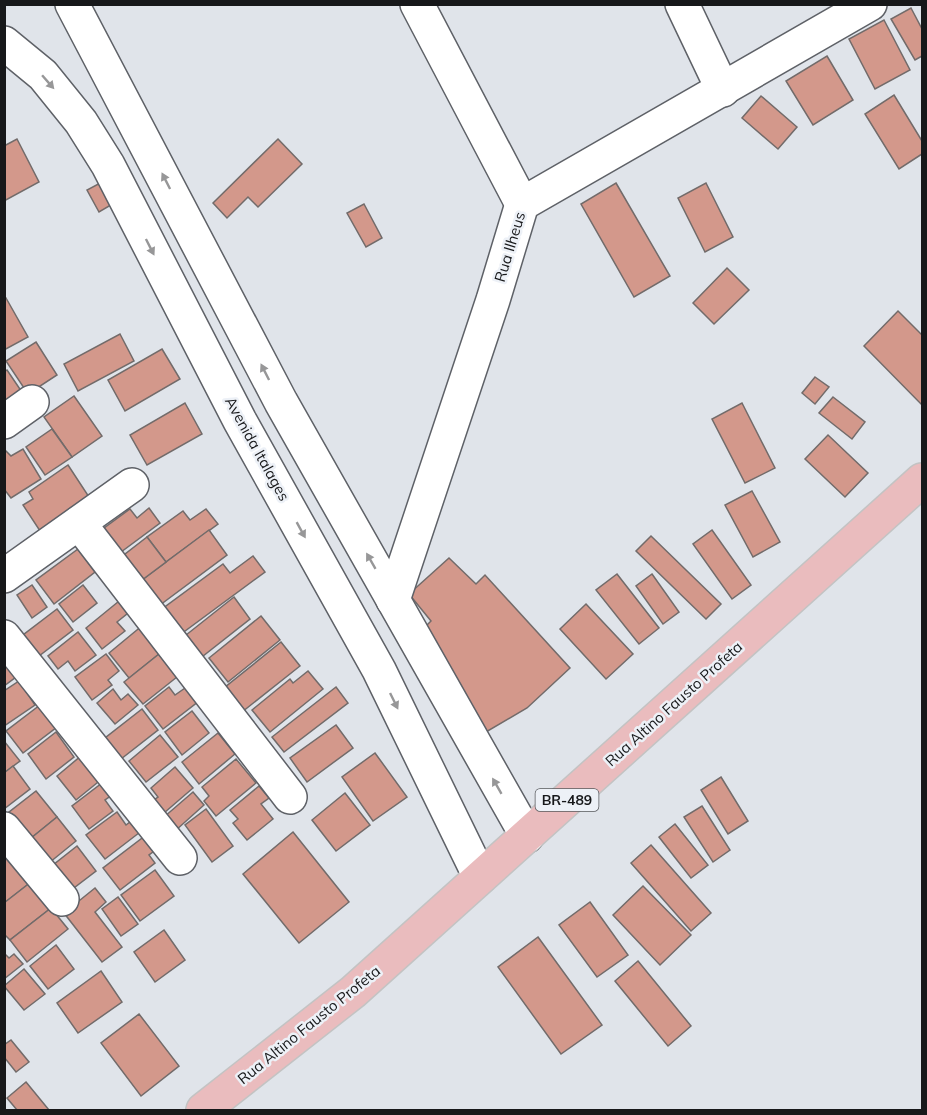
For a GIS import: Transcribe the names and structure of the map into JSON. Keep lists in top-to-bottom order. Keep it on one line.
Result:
{"streets":{"main road":["Rua Altino Fausto Profeta","BR-489"],"street":["Rua Ilheus","Avenida Italages"]},"crossings":[["Avenida Italages","Rua Altino Fausto Profeta"]]}
